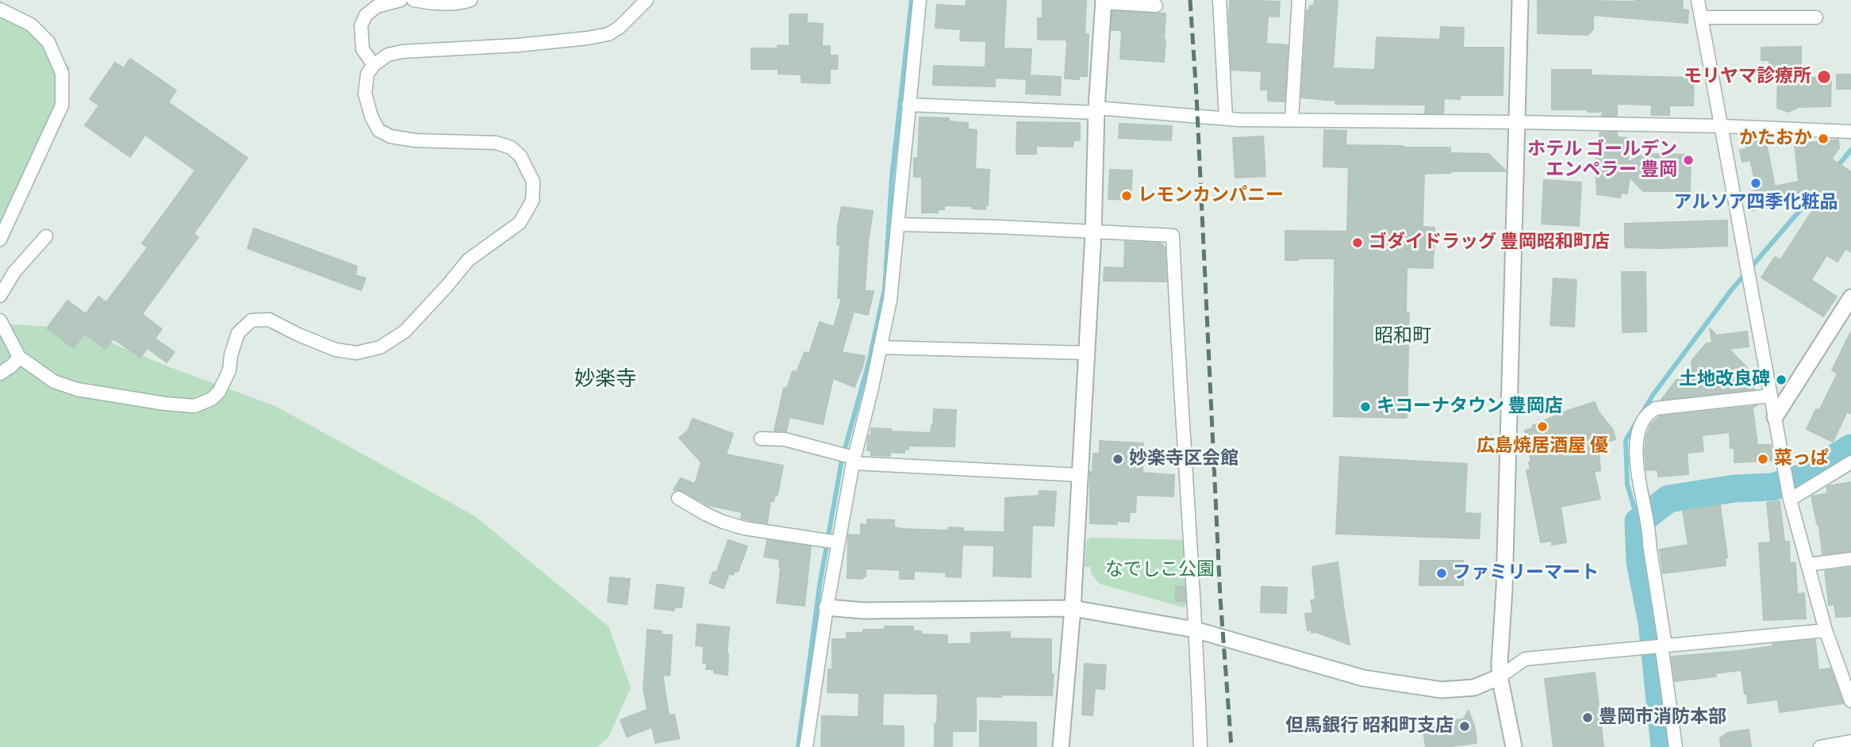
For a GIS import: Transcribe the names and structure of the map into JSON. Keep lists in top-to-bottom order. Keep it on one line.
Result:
{"districts":["昭和町","妙楽寺"],"parks":["なでしこ公園"],"places":["モリヤマ診療所","かたおか","ホテル ゴールデン エンペラー 豊岡","アルソア四季化粧品","レモンカンパニー","ゴダイドラッグ 豊岡昭和町店","土地改良碑","キコーナタウン 豊岡店","広島焼居酒屋 優","妙楽寺区会館","菜っぱ","ファミリーマート","豊岡市消防本部","但馬銀行 昭和町支店"]}
